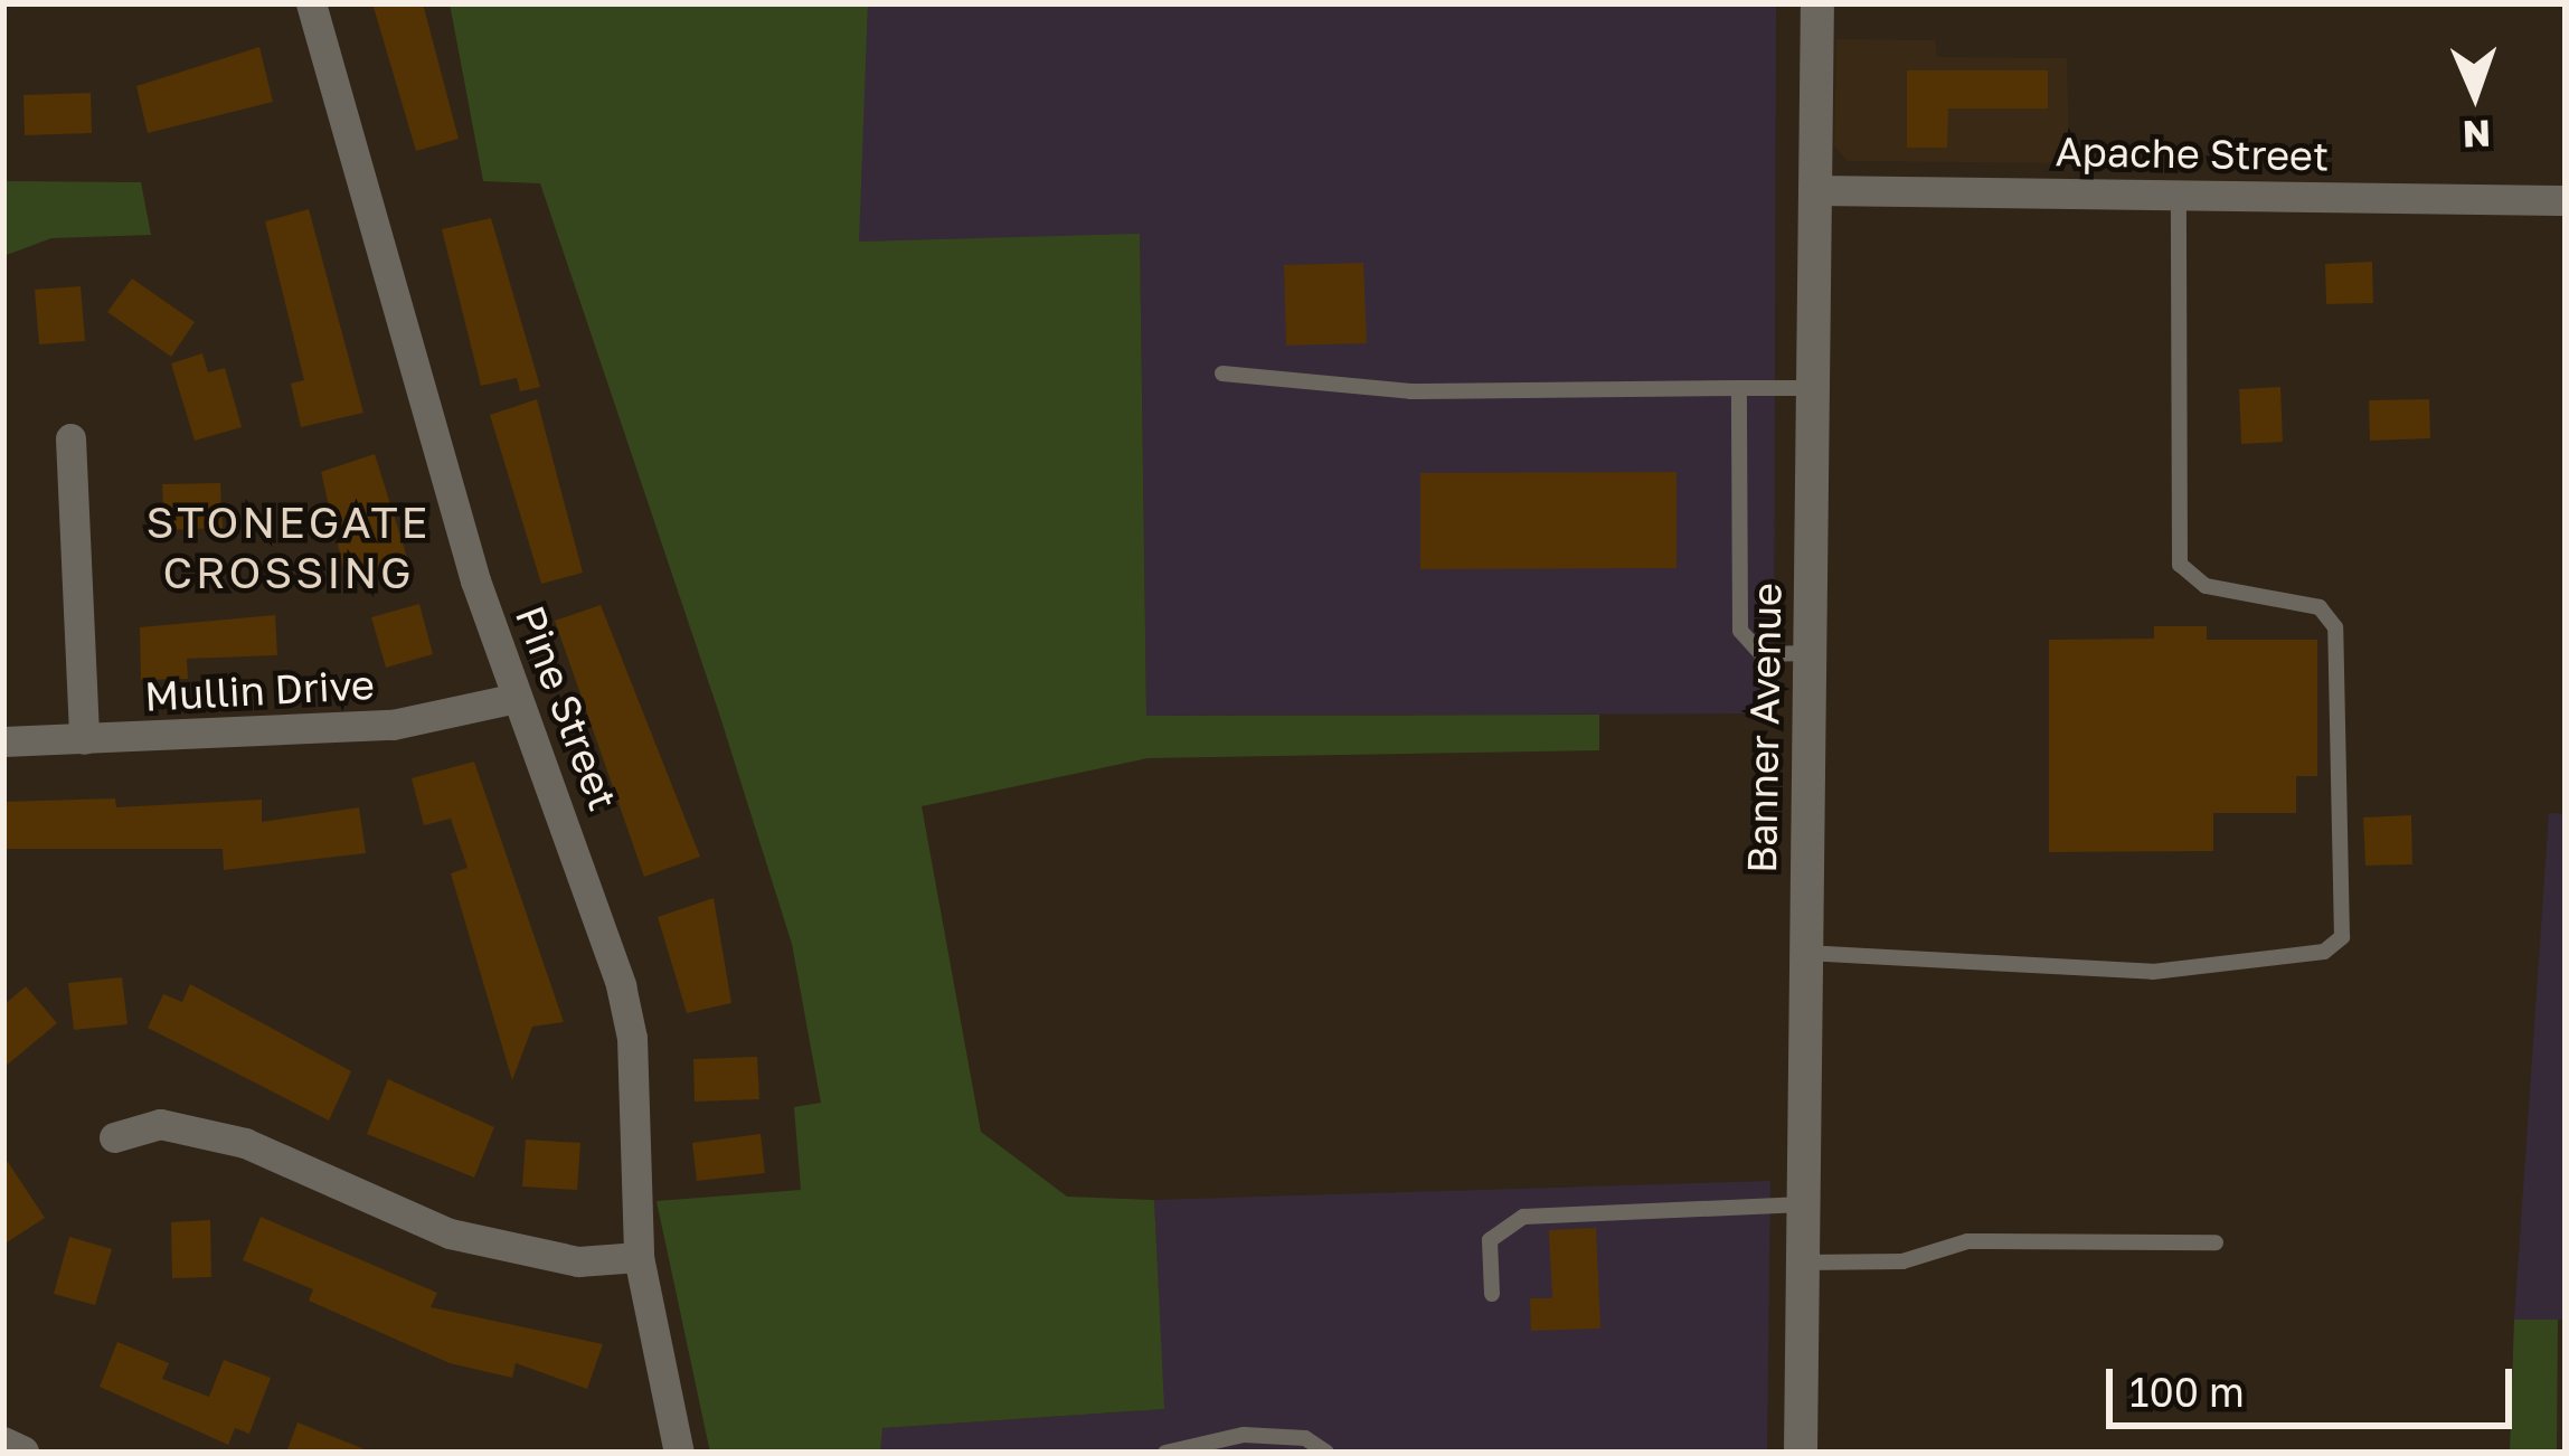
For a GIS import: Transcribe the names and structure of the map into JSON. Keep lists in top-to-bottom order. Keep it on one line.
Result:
{"streets":{"street":["Apache Street","Mullin Drive","Pine Street","Banner Avenue"]},"crossings":[["Apache Street","Banner Avenue"],["Mullin Drive","Pine Street"]],"districts":["STONEGATE CROSSING"],"scale_bar":"100 m","north":"bottom"}
